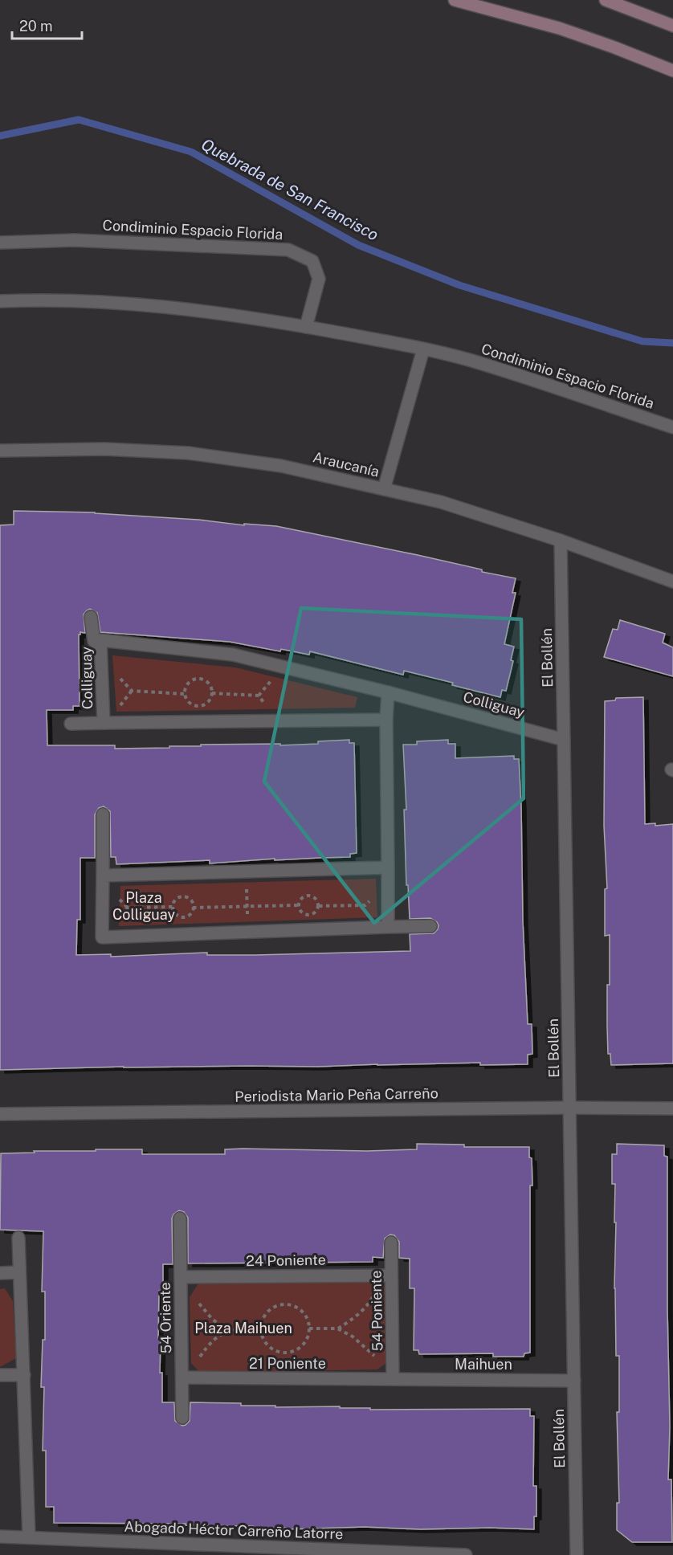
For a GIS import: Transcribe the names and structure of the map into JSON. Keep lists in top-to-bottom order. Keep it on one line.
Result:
{"streets":{"street":["Condiminio Espacio Florida","Araucanía","El Bollén","Colliguay","Periodista Mario Peña Carreño","24 Poniente","54 Poniente","54 Oriente","21 Poniente","Maihuen","Abogado Héctor Carreño Latorre"]},"crossings":[["Araucanía","El Bollén"],["El Bollén","Colliguay"],["El Bollén","Periodista Mario Peña Carreño"],["El Bollén","Maihuen"],["24 Poniente","54 Poniente"],["24 Poniente","54 Oriente"],["54 Poniente","21 Poniente"],["54 Poniente","Maihuen"],["54 Oriente","21 Poniente"],["21 Poniente","Maihuen"]],"water":["Quebrada de San Francisco"],"parks":["Plaza Colliguay","Plaza Maihuen"],"scale_bar":"20 m"}
